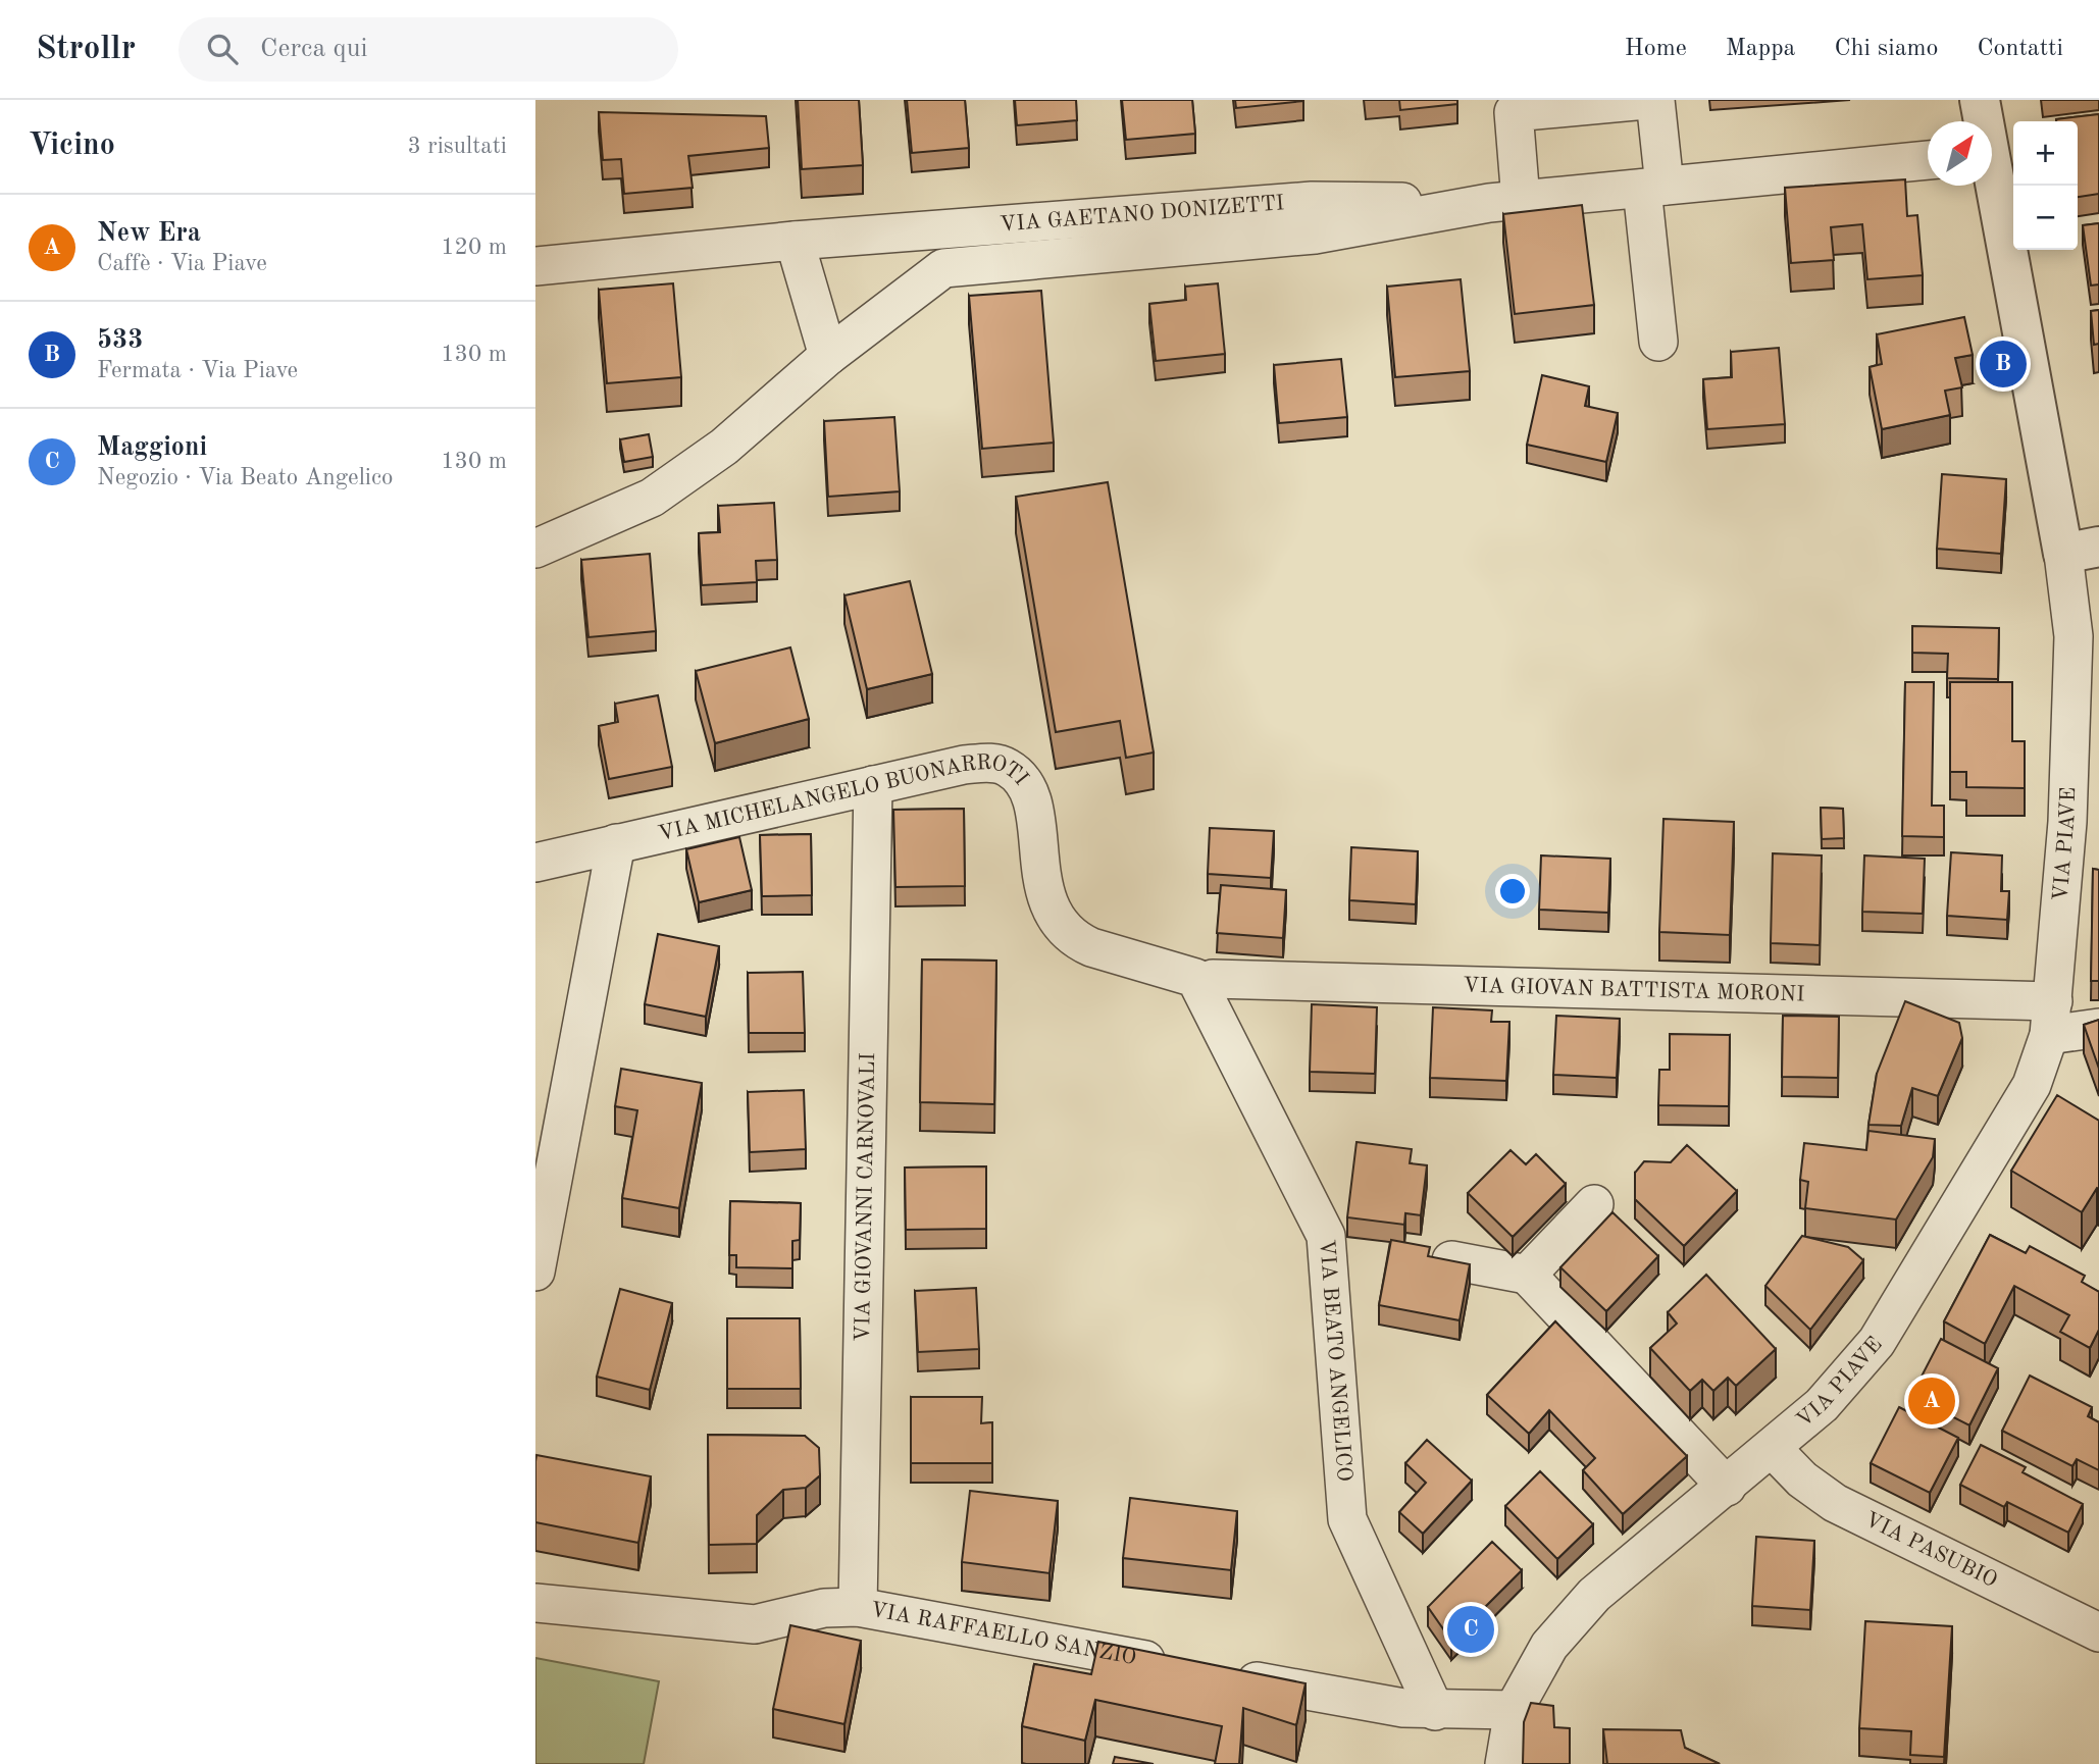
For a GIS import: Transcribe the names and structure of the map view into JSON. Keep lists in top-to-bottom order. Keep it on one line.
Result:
{"streets":{"street":["VIA GAETANO DONIZETTI","VIA MICHELANGELO BUONARROTI","VIA PIAVE","VIA GIOVAN BATTISTA MORONI","VIA GIOVANNI CARNOVALI","VIA BEATO ANGELICO","VIA PASUBIO","VIA RAFFAELLO SANZIO"]},"crossings":[["VIA MICHELANGELO BUONARROTI","VIA GIOVAN BATTISTA MORONI"],["VIA MICHELANGELO BUONARROTI","VIA GIOVANNI CARNOVALI"],["VIA MICHELANGELO BUONARROTI","VIA BEATO ANGELICO"],["VIA PIAVE","VIA GIOVAN BATTISTA MORONI"],["VIA PIAVE","VIA PASUBIO"],["VIA GIOVAN BATTISTA MORONI","VIA BEATO ANGELICO"],["VIA GIOVANNI CARNOVALI","VIA RAFFAELLO SANZIO"]],"north":"top right","page":{"header":"Strollr","search":"Cerca qui","nav":["Home","Mappa","Chi siamo","Contatti"],"heading":["Vicino","3 risultati"],"map_buttons":["+","−"],"list":[{"mark":"A","name":"New Era","note":"Caffè · Via Piave","value":"120 m"},{"mark":"B","name":"533","note":"Fermata · Via Piave","value":"130 m"},{"mark":"C","name":"Maggioni","note":"Negozio · Via Beato Angelico","value":"130 m"}],"pins":["B","A","C"]}}
